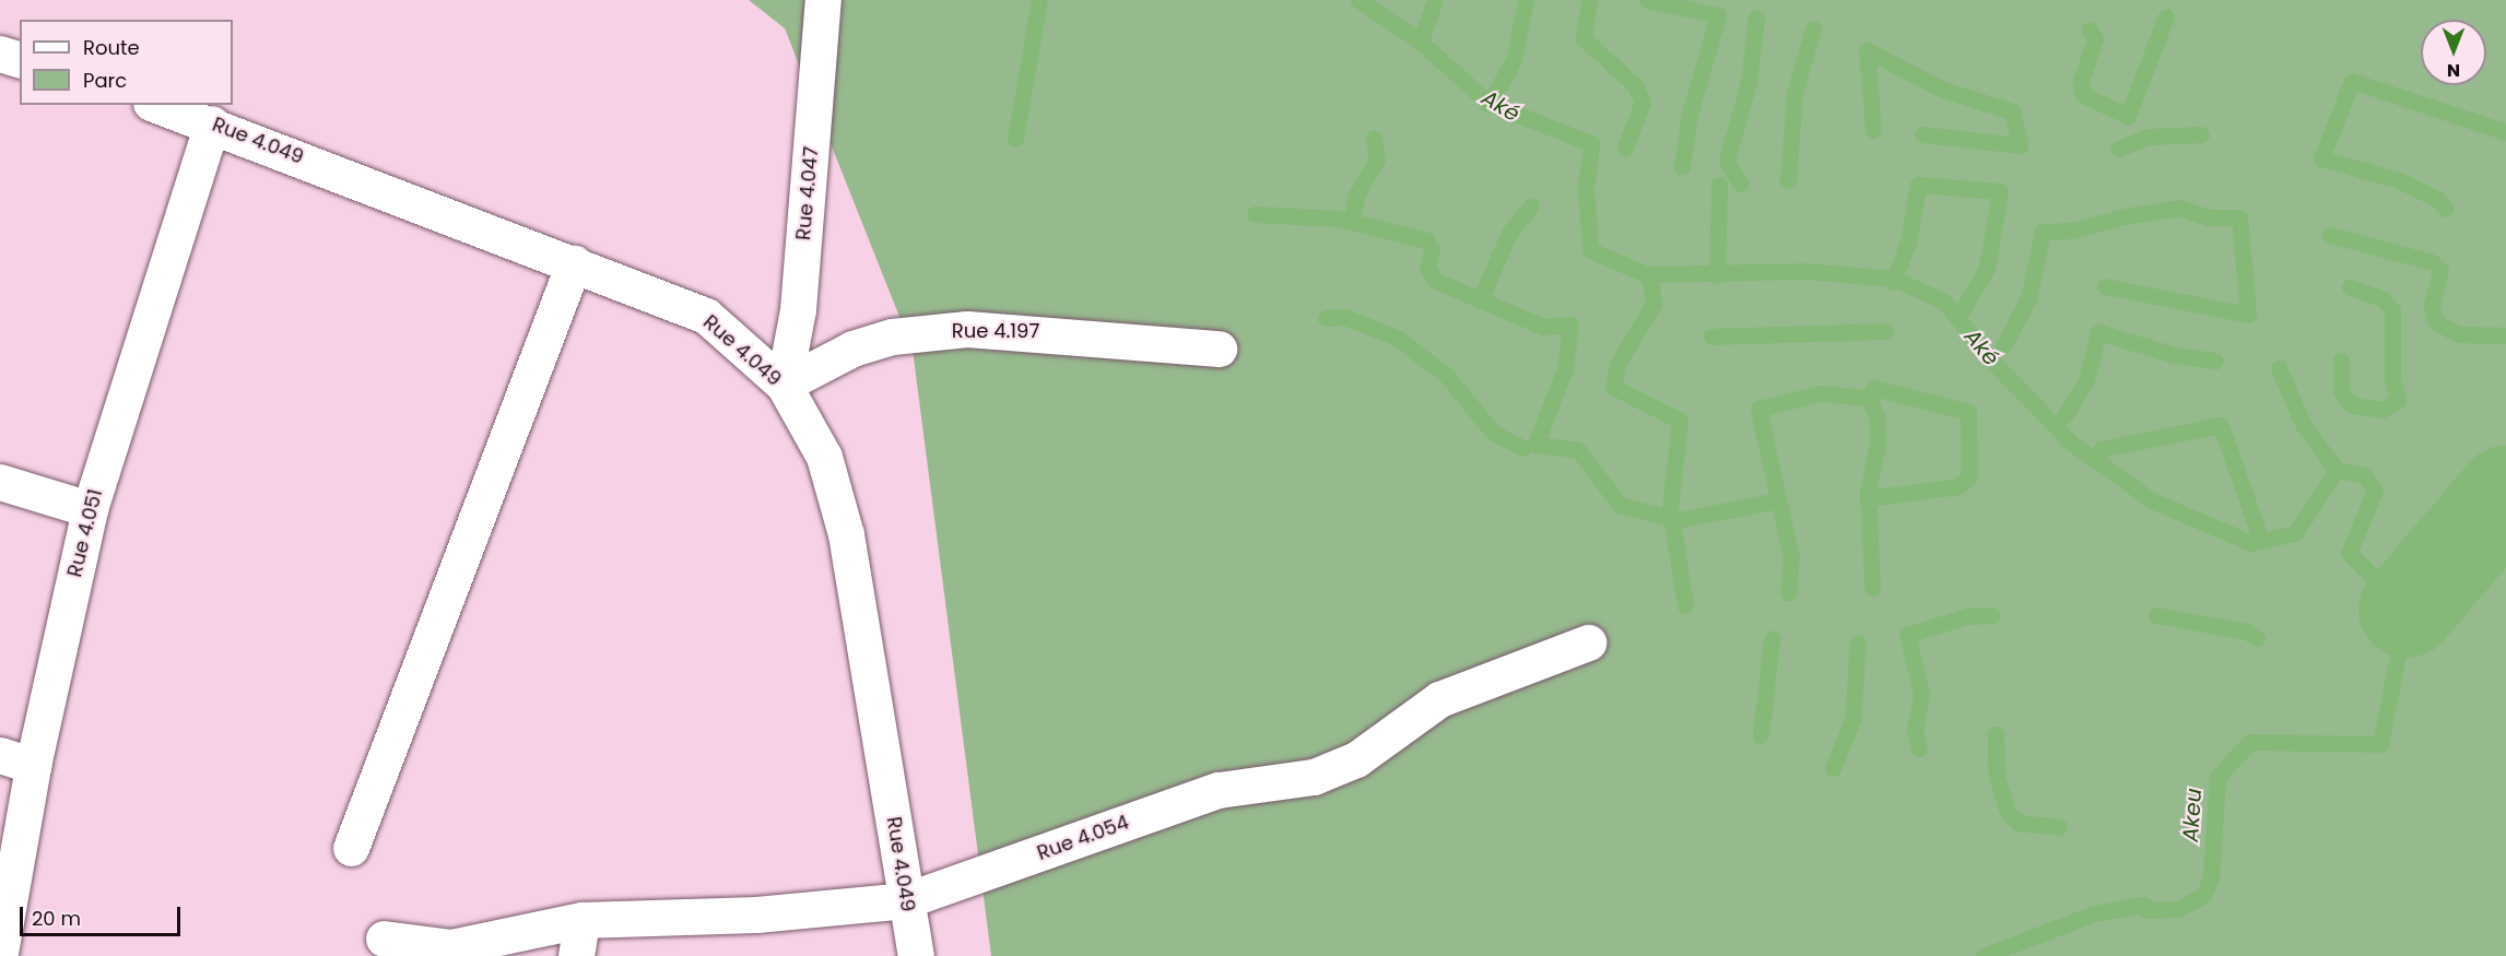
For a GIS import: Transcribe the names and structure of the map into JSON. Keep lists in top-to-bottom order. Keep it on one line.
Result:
{"streets":{"street":["Rue 4.049","Rue 4.047","Rue 4.197","Rue 4.051","Rue 4.054"]},"crossings":[["Rue 4.049","Rue 4.047"],["Rue 4.049","Rue 4.197"],["Rue 4.049","Rue 4.051"],["Rue 4.049","Rue 4.054"],["Rue 4.047","Rue 4.197"]],"water":["Aké","Akeu"],"legend":["Route","Parc"],"scale_bar":"20 m","north":"bottom"}
